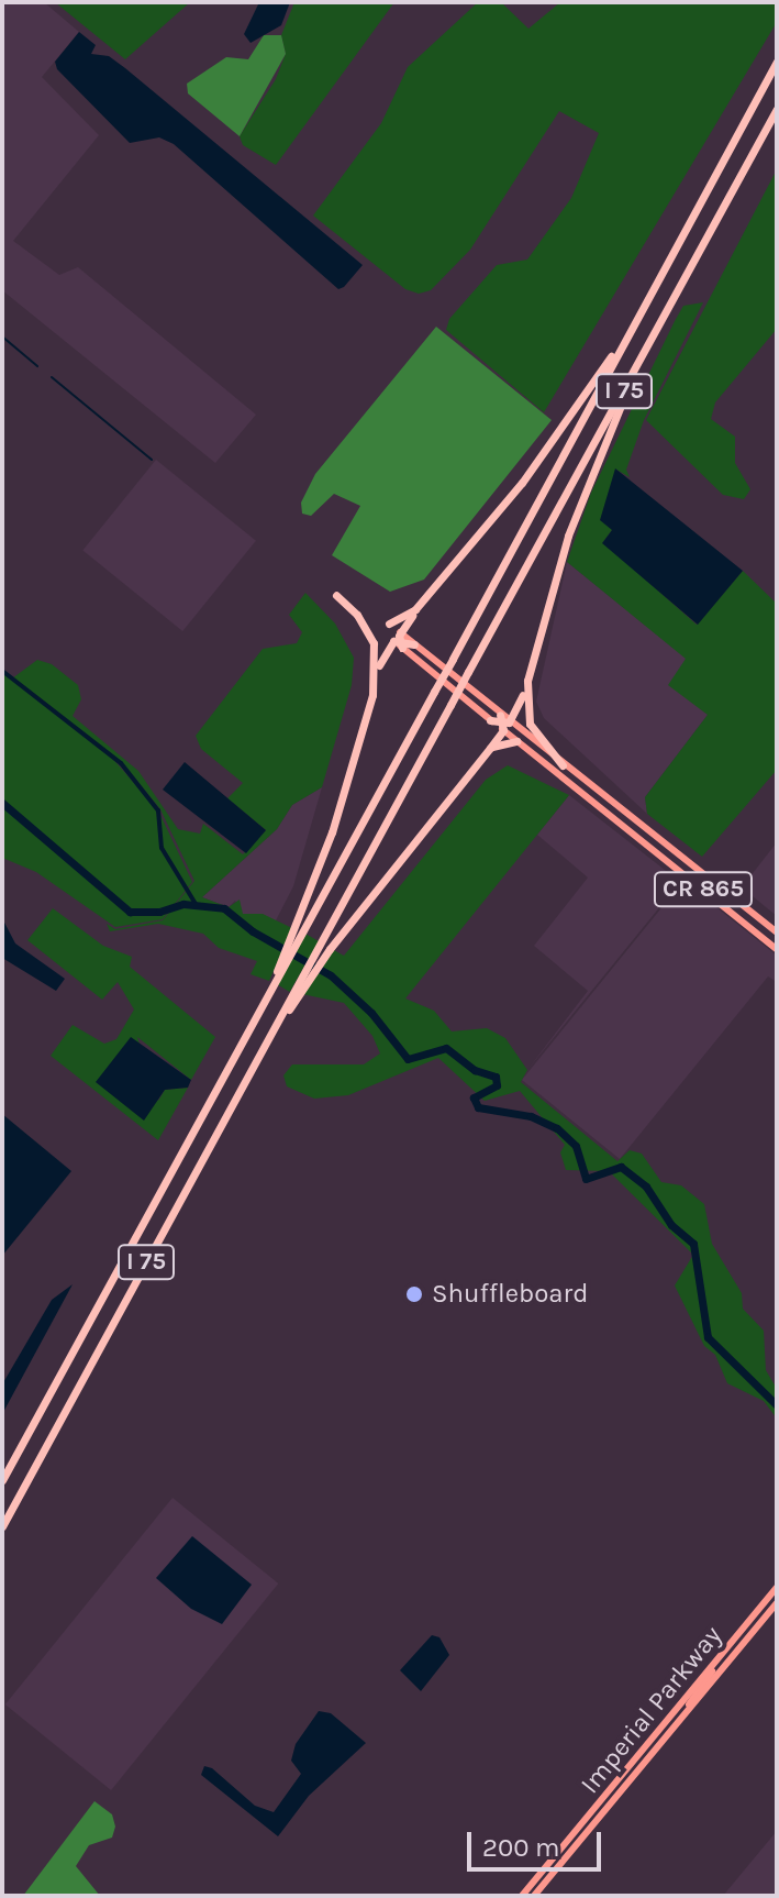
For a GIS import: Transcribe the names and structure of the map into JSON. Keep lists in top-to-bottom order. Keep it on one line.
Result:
{"streets":{"highway":["I 75"],"main road":["CR 865","Imperial Parkway"]},"places":["Shuffleboard"],"scale_bar":"200 m"}
